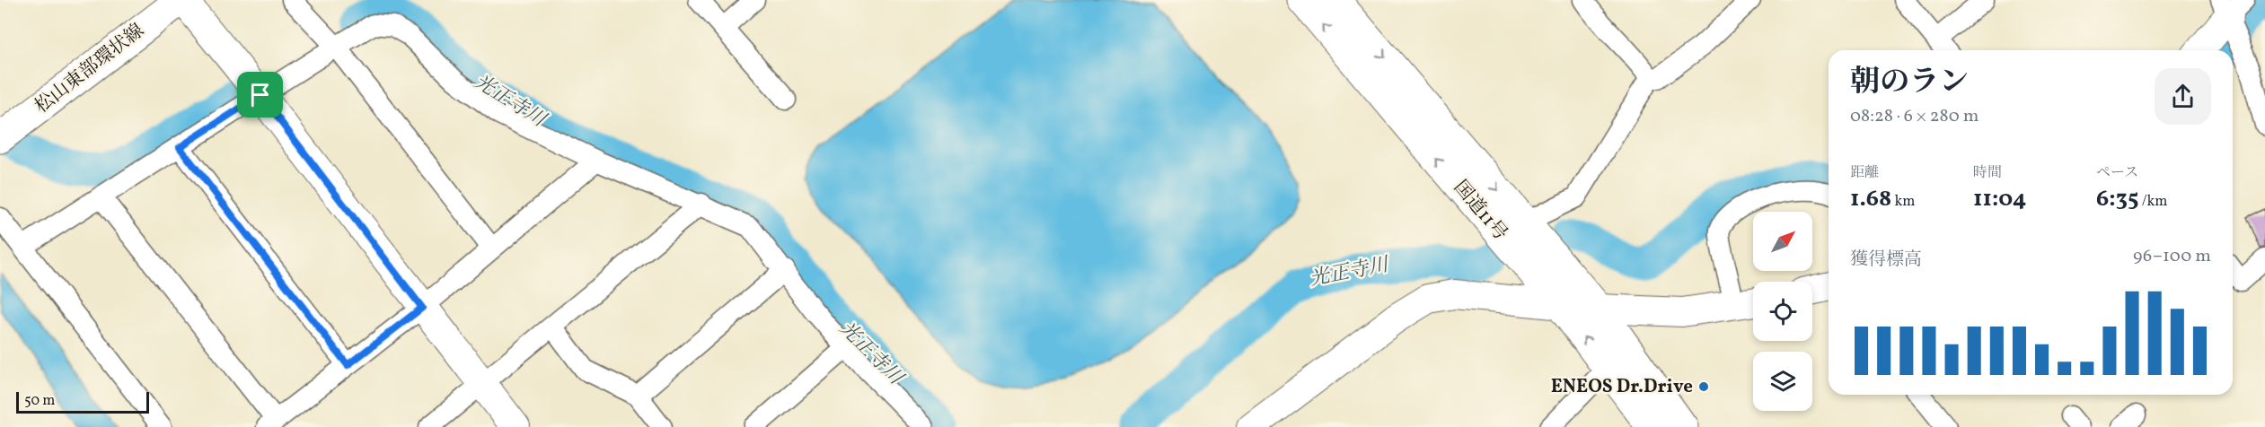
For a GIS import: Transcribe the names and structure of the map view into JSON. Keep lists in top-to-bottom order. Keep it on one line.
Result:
{"streets":{"main road":["松山東部環状線","国道11号"]},"water":["光正寺川"],"places":["ENEOS Dr.Drive"],"scale_bar":"50 m","north":"top right","page":{"heading":["朝のラン","08:28 · 6 × 280 m"],"stats":[["距離","1.68 km"],["時間","11:04"],["ペース","6:35 /km"]],"chart":["獲得標高","96–100 m"],"scale":"50 m"}}
